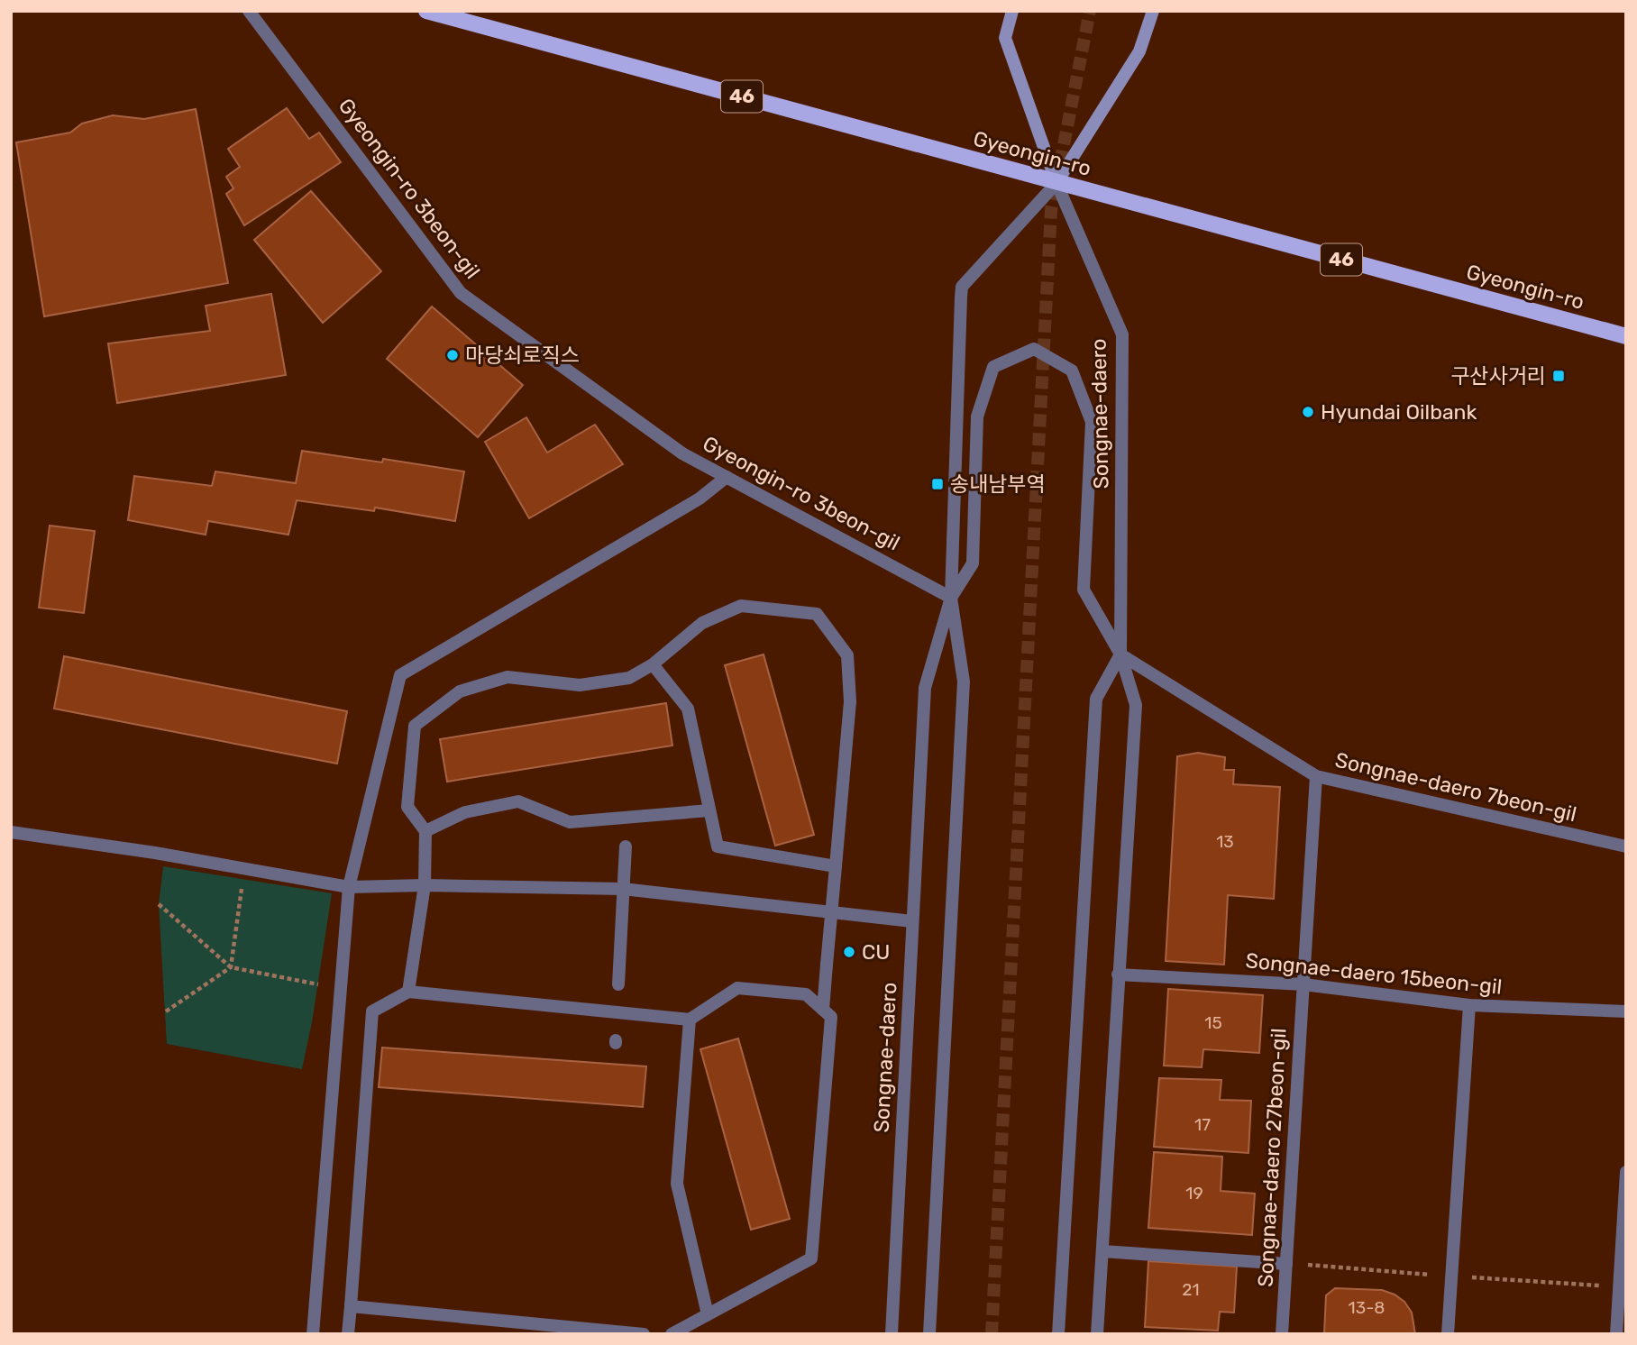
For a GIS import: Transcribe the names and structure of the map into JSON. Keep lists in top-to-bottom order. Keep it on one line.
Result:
{"streets":{"main road":["46","Gyeongin-ro"],"street":["Gyeongin-ro 3beon-gil","Songnae-daero","Songnae-daero 7beon-gil","Songnae-daero 15beon-gil","Songnae-daero 27beon-gil"]},"crossings":[["Gyeongin-ro","Songnae-daero"],["Gyeongin-ro 3beon-gil","Songnae-daero"],["Songnae-daero","Songnae-daero 7beon-gil"],["Songnae-daero","Songnae-daero 15beon-gil"],["Songnae-daero 7beon-gil","Songnae-daero 27beon-gil"],["Songnae-daero 15beon-gil","Songnae-daero 27beon-gil"]],"places":{"other":["마당쇠로직스","Hyundai Oilbank","CU"],"transit":["구산사거리","송내남부역"]},"house_numbers":["13","15","17","19","21","13-8"]}
